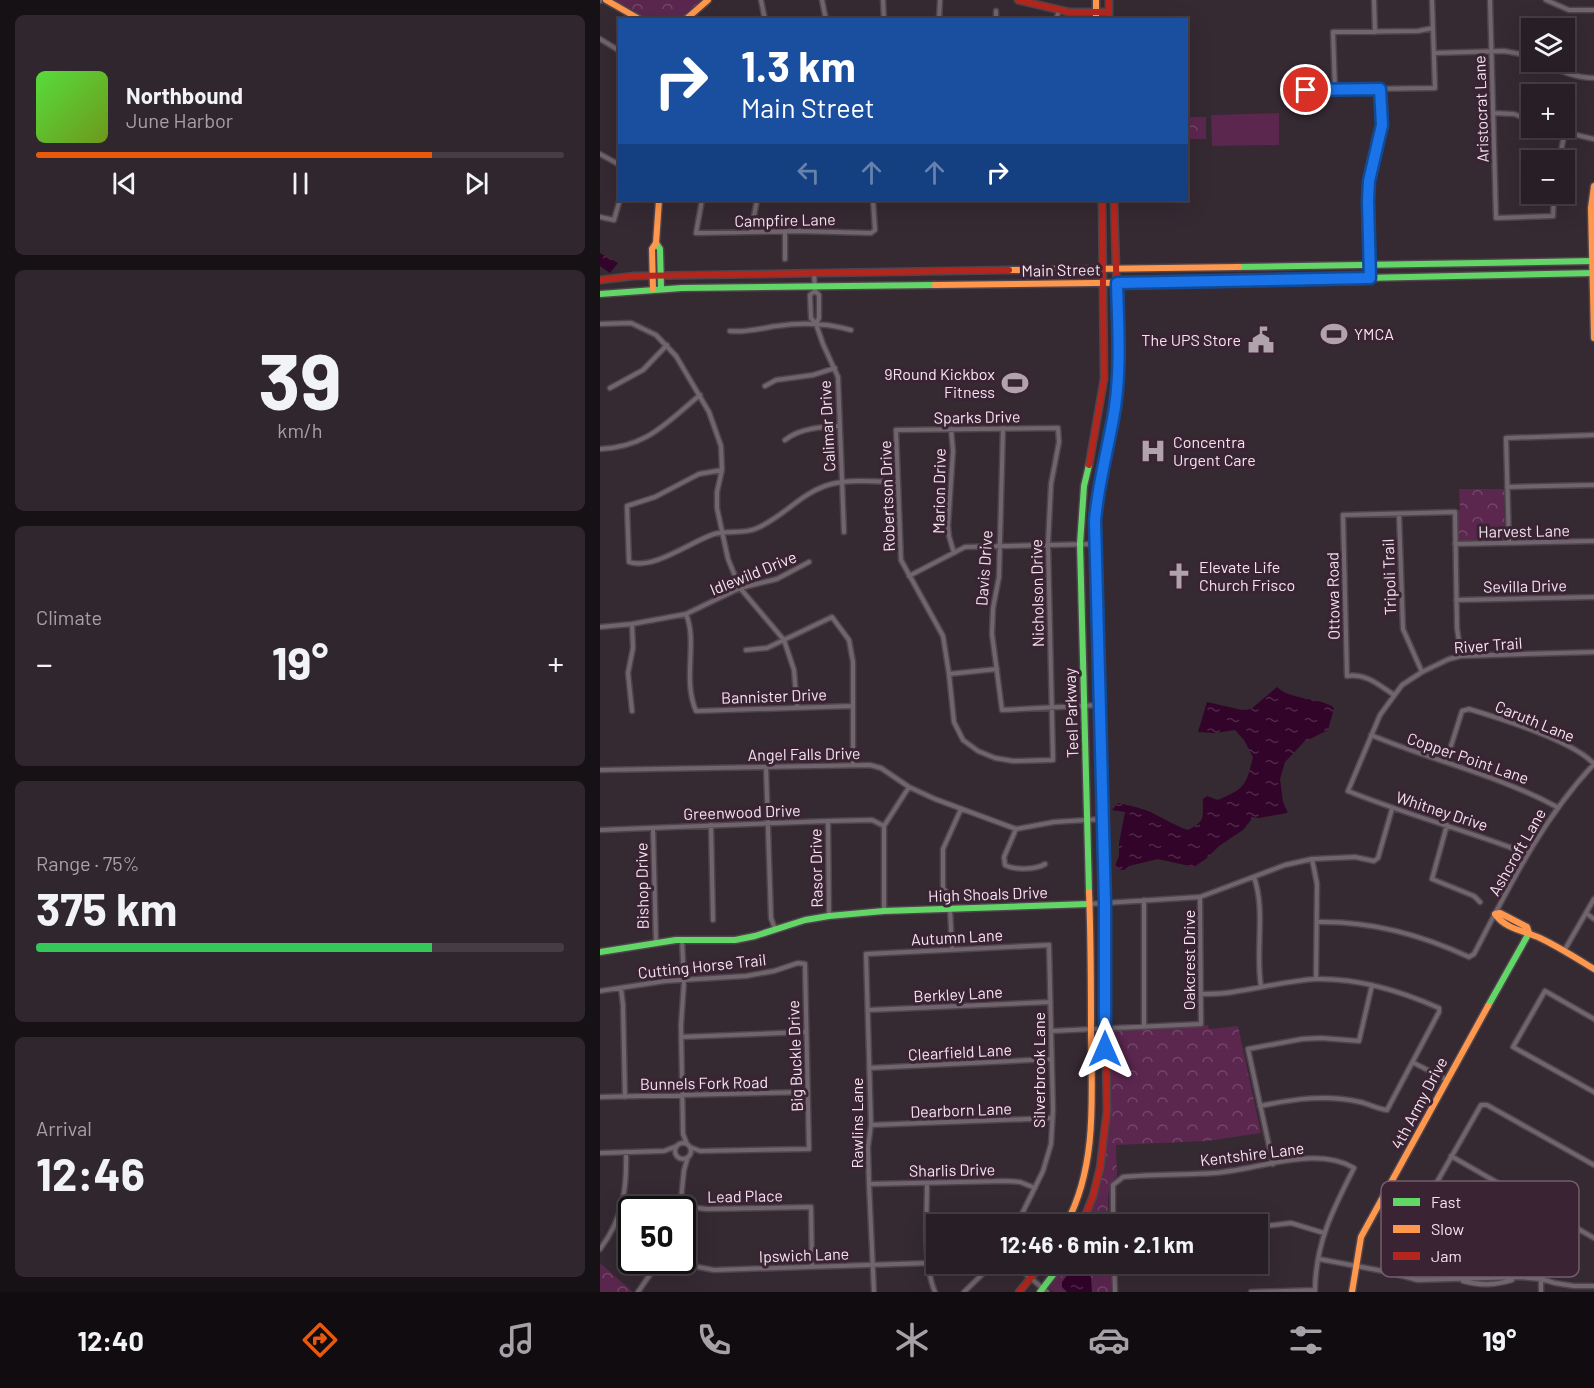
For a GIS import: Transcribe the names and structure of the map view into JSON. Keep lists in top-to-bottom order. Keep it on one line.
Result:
{"streets":{"main road":["Main Street","Teel Parkway","High Shoals Drive","4th Army Drive"],"street":["Aristocrat Lane","Campfire Lane","Sparks Drive","Calimar Drive","Marion Drive","Robertson Drive","Harvest Lane","Davis Drive","Idlewild Drive","Tripoli Trail","Sevilla Drive","Nicholson Drive","Ottowa Road","River Trail","Bannister Drive","Caruth Lane","Angel Falls Drive","Copper Point Lane","Whitney Drive","Greenwood Drive","Ashcroft Lane","Rasor Drive","Bishop Drive","Autumn Lane","Oakcrest Drive","Cutting Horse Trail","Berkley Lane","Clearfield Lane","Big Buckle Drive","Silverbrook Lane","Bunnels Fork Road","Dearborn Lane","Rawlins Lane","Kentshire Lane","Sharlis Drive","Lead Place","Ipswich Lane"]},"crossings":[["Main Street","Calimar Drive"],["Main Street","Teel Parkway"],["Sparks Drive","Marion Drive"],["Sparks Drive","Robertson Drive"],["Sparks Drive","Davis Drive"],["Sparks Drive","Nicholson Drive"],["Robertson Drive","Nicholson Drive"],["Davis Drive","Nicholson Drive"],["Idlewild Drive","Bannister Drive"],["Tripoli Trail","Ottowa Road"],["Tripoli Trail","River Trail"],["Ottowa Road","River Trail"],["River Trail","Copper Point Lane"],["River Trail","Whitney Drive"],["Teel Parkway","High Shoals Drive"],["Caruth Lane","Copper Point Lane"],["Caruth Lane","Ashcroft Lane"],["Copper Point Lane","Ashcroft Lane"],["Whitney Drive","Ashcroft Lane"],["Whitney Drive","High Shoals Drive"],["Greenwood Drive","Rasor Drive"],["Greenwood Drive","Bishop Drive"],["Rasor Drive","High Shoals Drive"],["Bishop Drive","High Shoals Drive"],["High Shoals Drive","Oakcrest Drive"],["Autumn Lane","Silverbrook Lane"],["Autumn Lane","Rawlins Lane"],["Cutting Horse Trail","Big Buckle Drive"],["Berkley Lane","Silverbrook Lane"],["Berkley Lane","Rawlins Lane"],["Clearfield Lane","Silverbrook Lane"],["Clearfield Lane","Rawlins Lane"],["Big Buckle Drive","Bunnels Fork Road"],["Silverbrook Lane","Dearborn Lane"],["Silverbrook Lane","Sharlis Drive"],["Dearborn Lane","Rawlins Lane"],["Rawlins Lane","Sharlis Drive"],["Rawlins Lane","Ipswich Lane"],["Lead Place","Ipswich Lane"]],"places":{"sports":["YMCA","9Round Kickbox Fitness"],"public building":["The UPS Store"],"hospital":["Concentra Urgent Care"],"church":["Elevate Life Church Frisco"]},"legend":["Fast","Slow","Jam"],"page":{"map_buttons":["+","−"],"turn":["1.3 km","Main Street"],"song":["Northbound","June Harbor"],"tile":[["39","km/h"],"Climate",["Range · 75%","375 km"],["Arrival","12:46"]],"heat":["−","19°","+"],"limit":"50","trip":"12:46 · 6 min · 2.1 km","tabs":["12:40","19°"]}}
